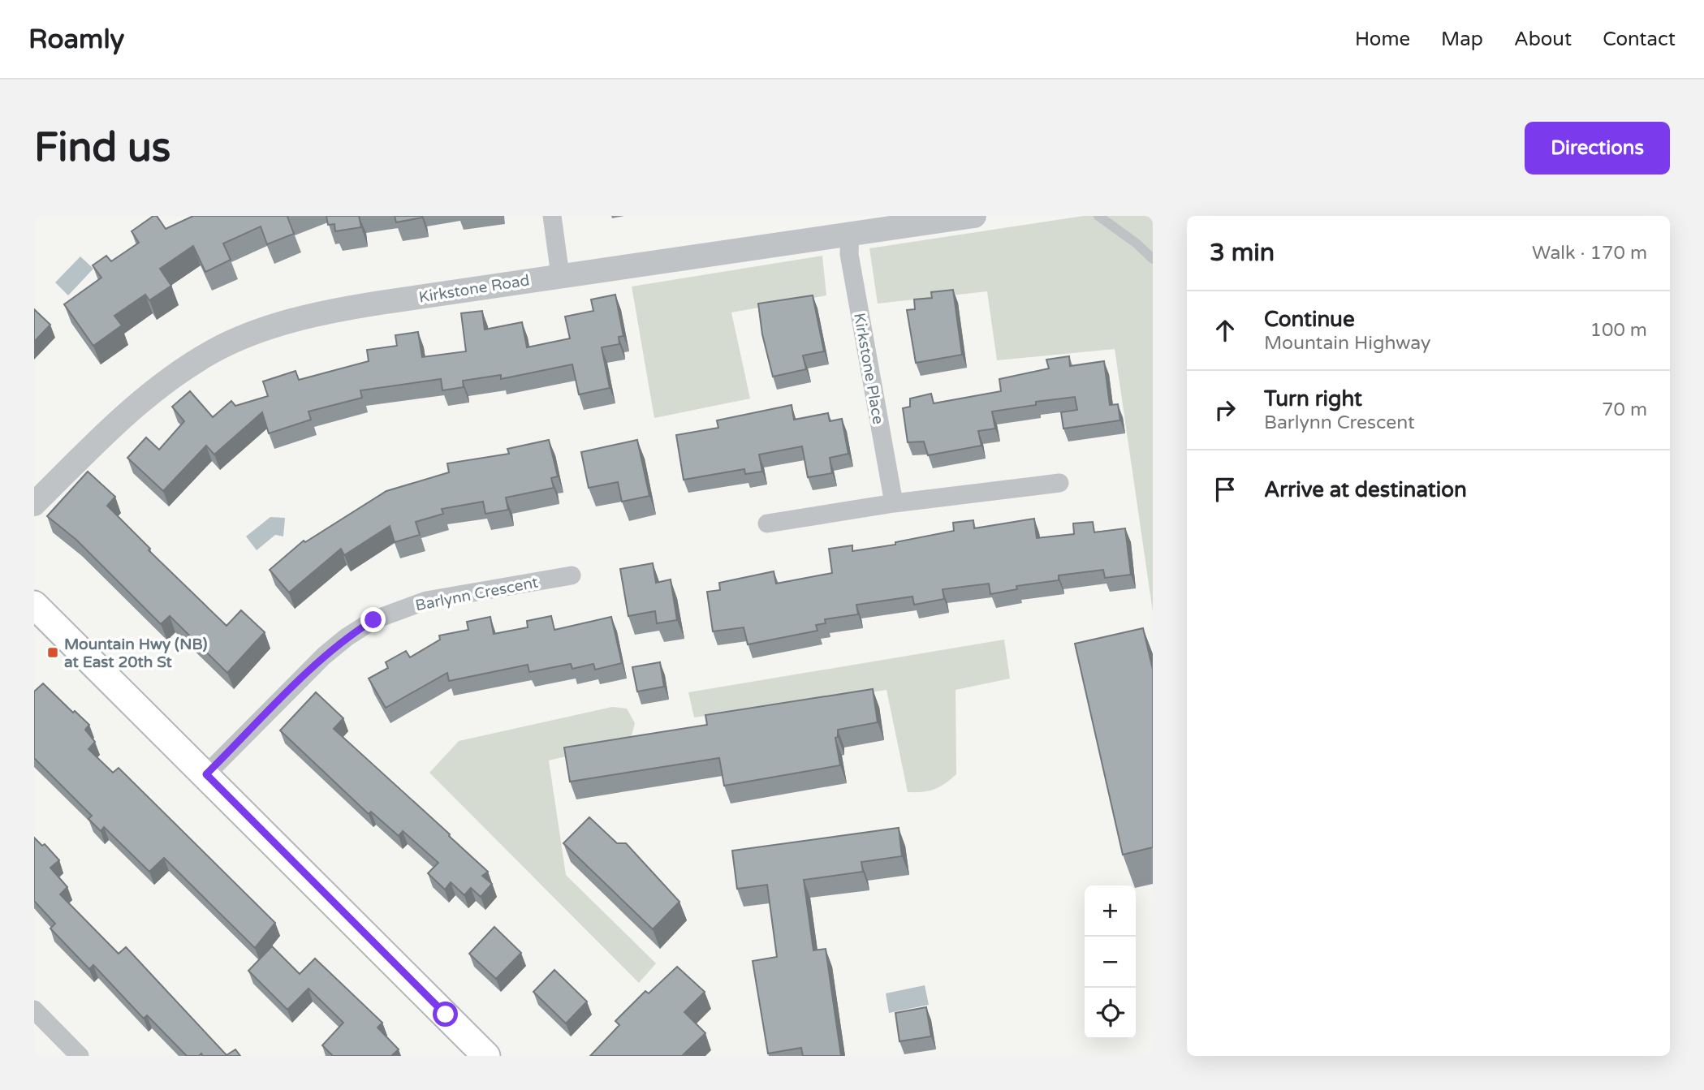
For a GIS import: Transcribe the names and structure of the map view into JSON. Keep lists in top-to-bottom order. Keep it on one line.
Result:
{"streets":{"street":["Kirkstone Road","Kirkstone Place","Barlynn Crescent"]},"crossings":[["Kirkstone Road","Kirkstone Place"]],"places":{"transit":["Mountain Hwy (NB) at East 20th St"]},"page":{"header":"Roamly","nav":["Home","Map","About","Contact"],"buttons":"Directions","title":"Find us","heading":["3 min","Walk · 170 m"],"list":[["Continue","Mountain Highway","100 m"],["Turn right","Barlynn Crescent","70 m"],"Arrive at destination"],"map_buttons":["+","−"]}}
